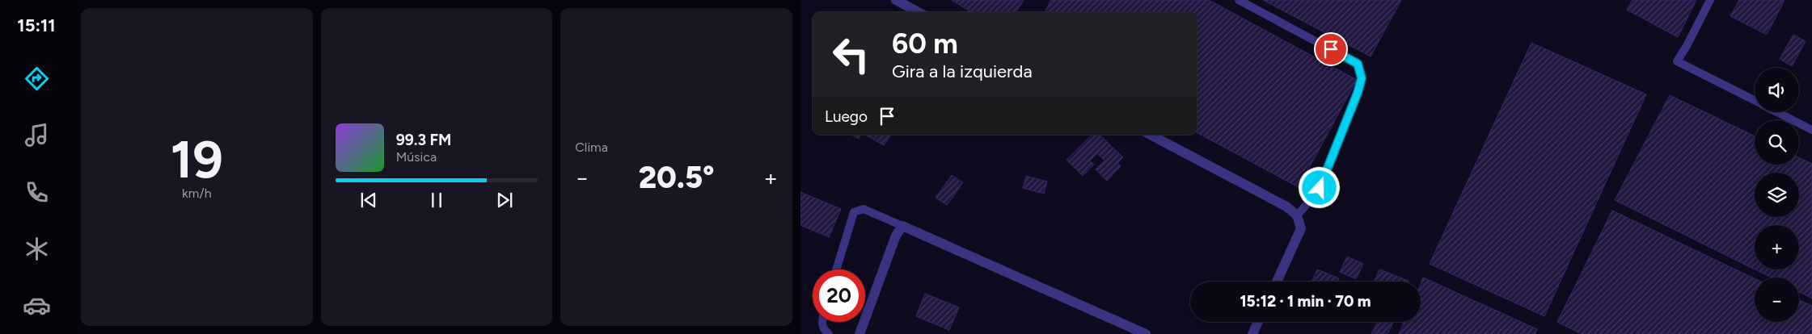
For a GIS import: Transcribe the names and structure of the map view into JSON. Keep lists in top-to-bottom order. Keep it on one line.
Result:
{"page":{"tabs":"15:11","tile":[["19","km/h"],"Clima"],"turn":["60 m","Gira a la izquierda"],"map_buttons":["+","−"],"then":"Luego","song":["99.3 FM","Música"],"heat":["−","20.5°","+"],"limit":"20","trip":"15:12 · 1 min · 70 m"}}
